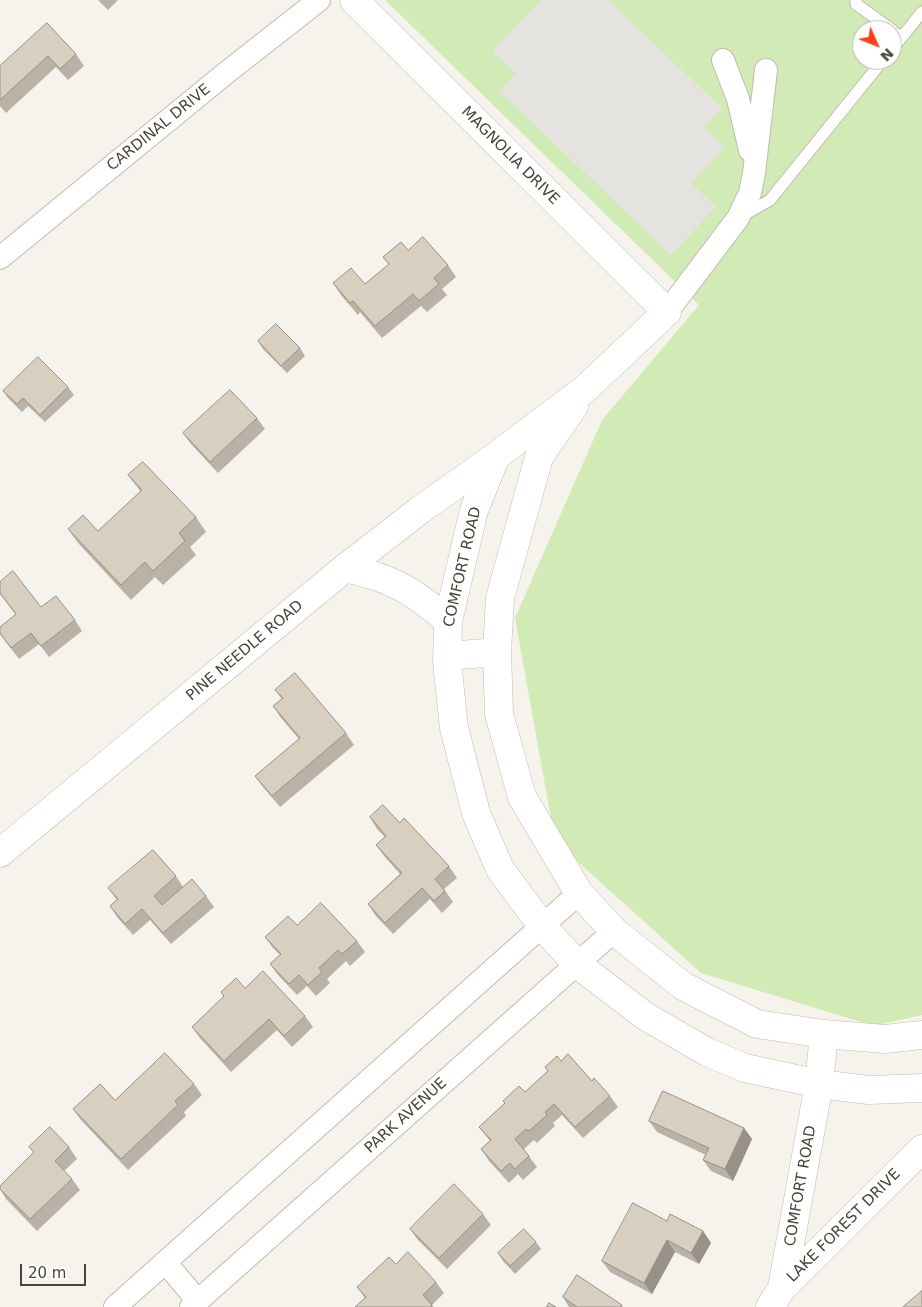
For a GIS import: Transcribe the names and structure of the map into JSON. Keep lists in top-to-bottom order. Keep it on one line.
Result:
{"streets":{"street":["CARDINAL DRIVE","MAGNOLIA DRIVE","COMFORT ROAD","PINE NEEDLE ROAD","PARK AVENUE","LAKE FOREST DRIVE"]},"crossings":[["COMFORT ROAD","PINE NEEDLE ROAD"],["COMFORT ROAD","PARK AVENUE"],["COMFORT ROAD","LAKE FOREST DRIVE"]],"scale_bar":"20 m","north":"bottom right"}
